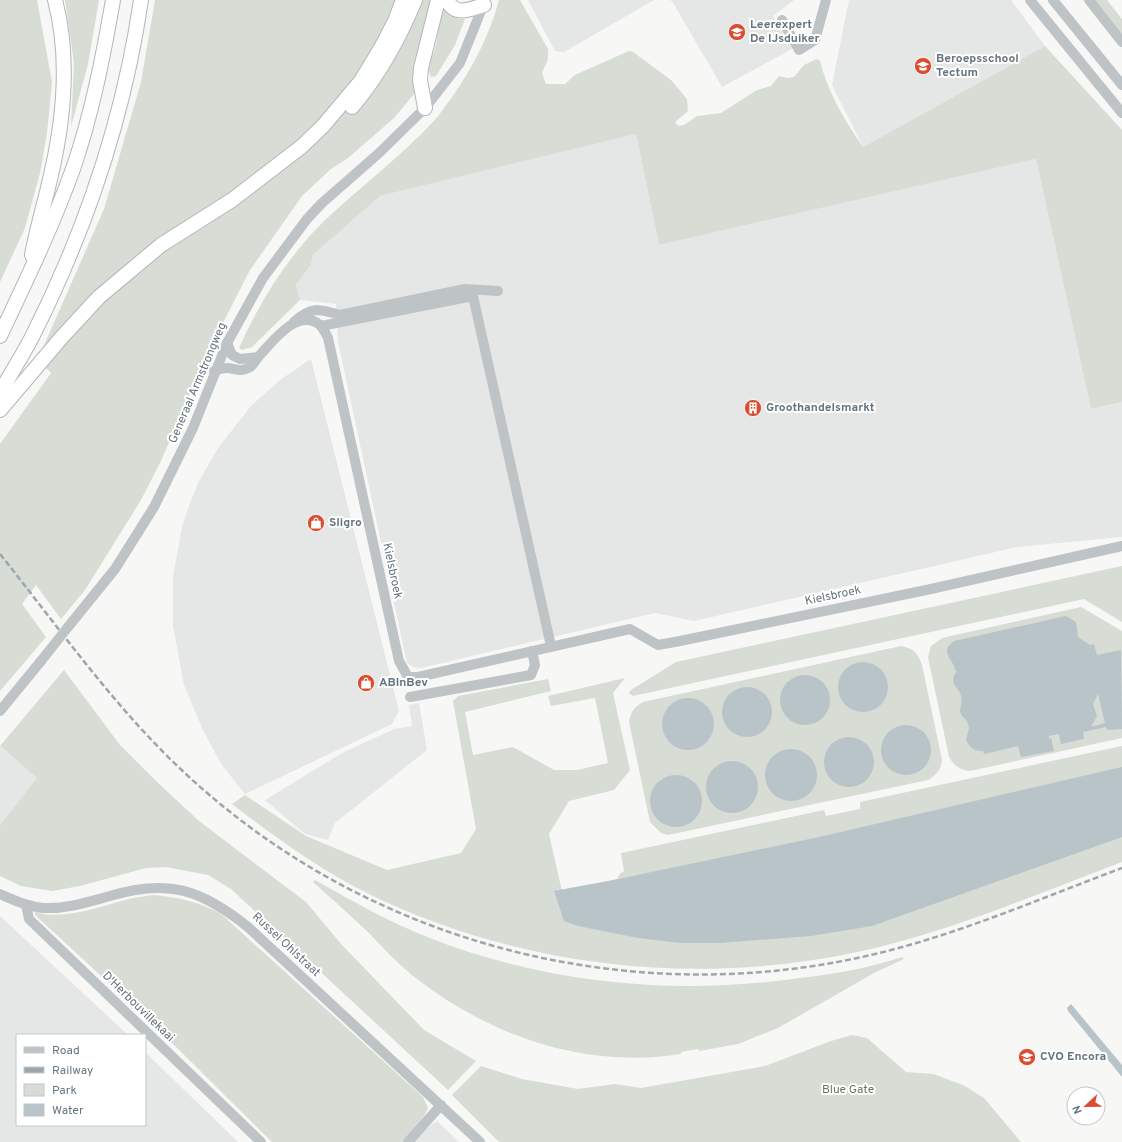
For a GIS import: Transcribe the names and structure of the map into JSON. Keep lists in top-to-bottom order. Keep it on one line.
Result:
{"streets":{"street":["Generaal Armstrongweg","Kielsbroek","Russel Ohlstraat","D'Herbouvillekaai"]},"crossings":[["Russel Ohlstraat","D'Herbouvillekaai"]],"parks":["Blue Gate"],"places":{"school or university":["Leerexpert De IJsduiker","Beroepsschool Tectum","CVO Encora"],"building":["Groothandelsmarkt"],"shop":["Sligro","ABInBev"]},"legend":["Road","Railway","Park","Water"],"north":"left"}
